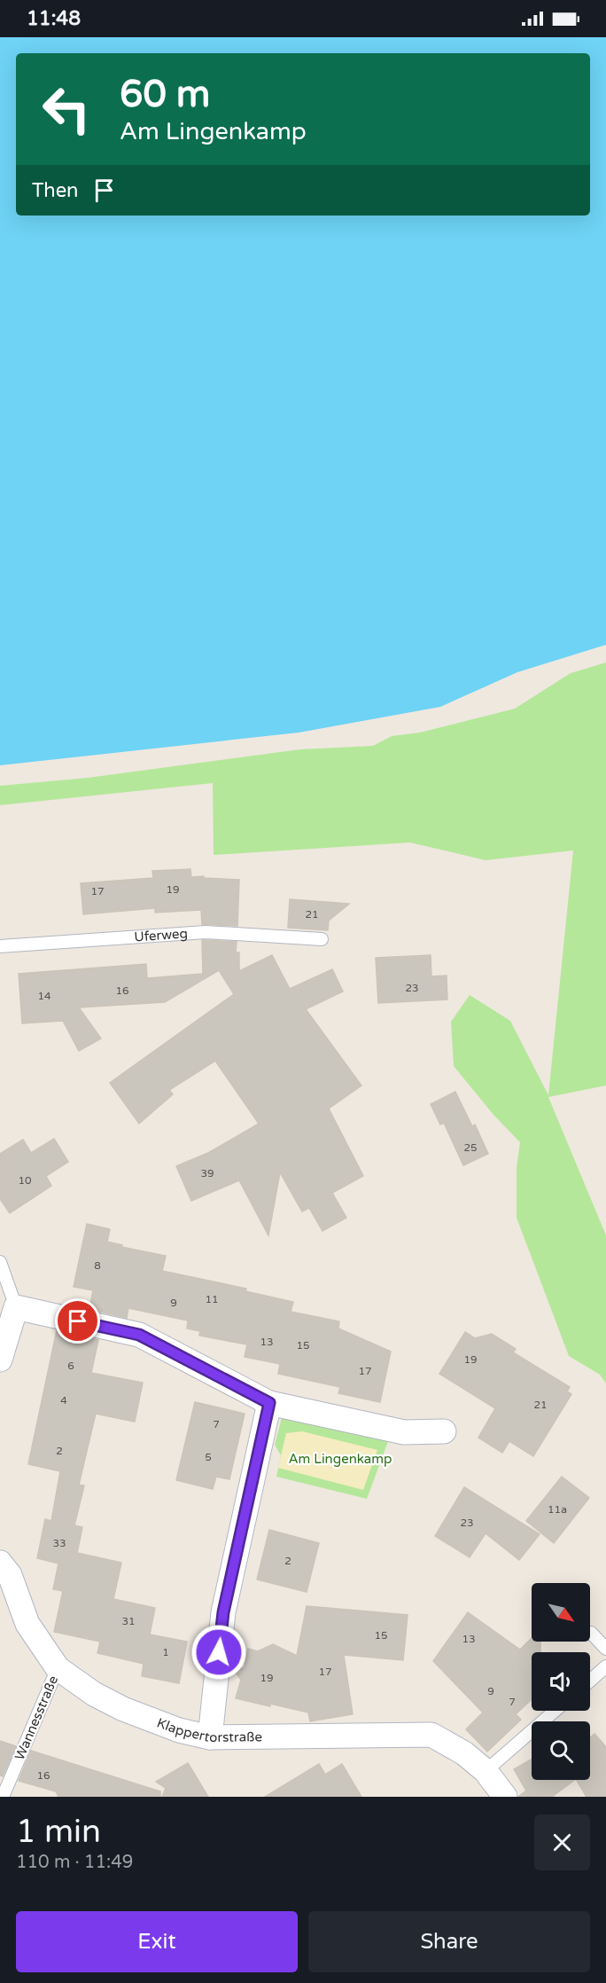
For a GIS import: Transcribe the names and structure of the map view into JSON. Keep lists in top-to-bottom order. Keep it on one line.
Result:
{"streets":{"street":["Klappertorstraße"],"lane":["Uferweg","Wannesstraße"]},"crossings":[["Wannesstraße","Klappertorstraße"]],"parks":["Am Lingenkamp"],"house_numbers":["19","17","21","23","16","14","25","39","10","8","11","9","13","15","19","6","17","4","21","7","2","5","11a","23","33","2","31","15","13","1","17","19","9","7","16"],"north":"bottom right","page":{"status":"11:48","turn":["60 m","Am Lingenkamp"],"then":"Then","heading":["1 min","110 m · 11:49"],"buttons":["Exit","Share"]}}
